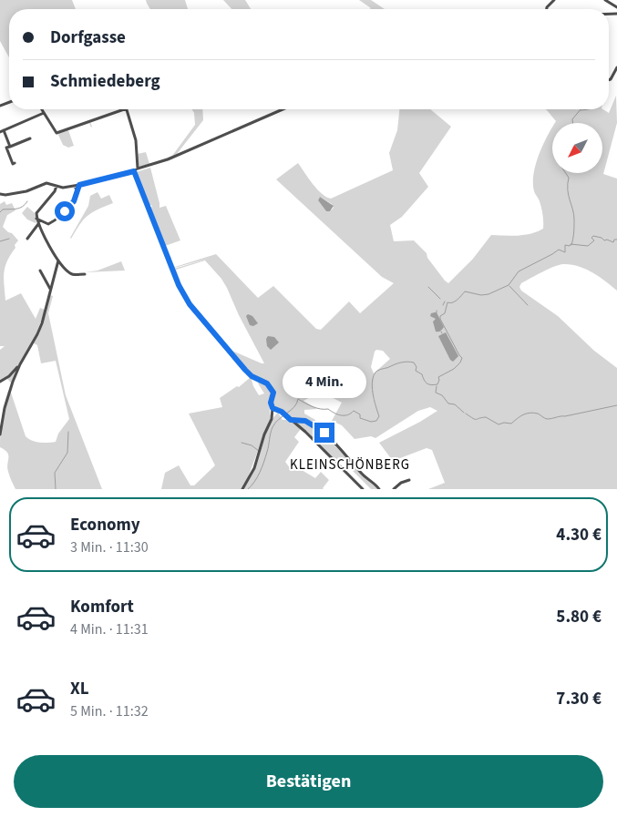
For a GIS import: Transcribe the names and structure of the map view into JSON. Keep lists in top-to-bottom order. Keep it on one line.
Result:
{"districts":["KLEINSCHÖNBERG"],"north":"bottom left","page":{"banner":["Dorfgasse","Schmiedeberg"],"bubble":"4 Min.","list":[{"name":"Economy","note":"3 Min. · 11:30","value":"4.30 €"},{"name":"Komfort","note":"4 Min. · 11:31","value":"5.80 €"},{"name":"XL","note":"5 Min. · 11:32","value":"7.30 €"}],"buttons":"Bestätigen"}}
